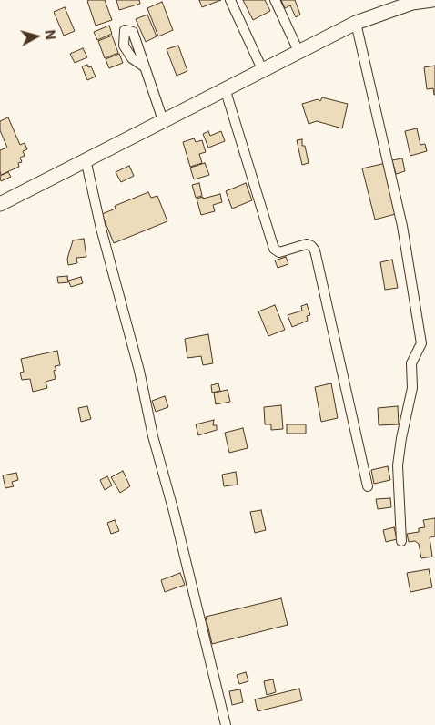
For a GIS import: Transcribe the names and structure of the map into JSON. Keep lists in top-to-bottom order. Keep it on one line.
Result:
{"north":"right"}
